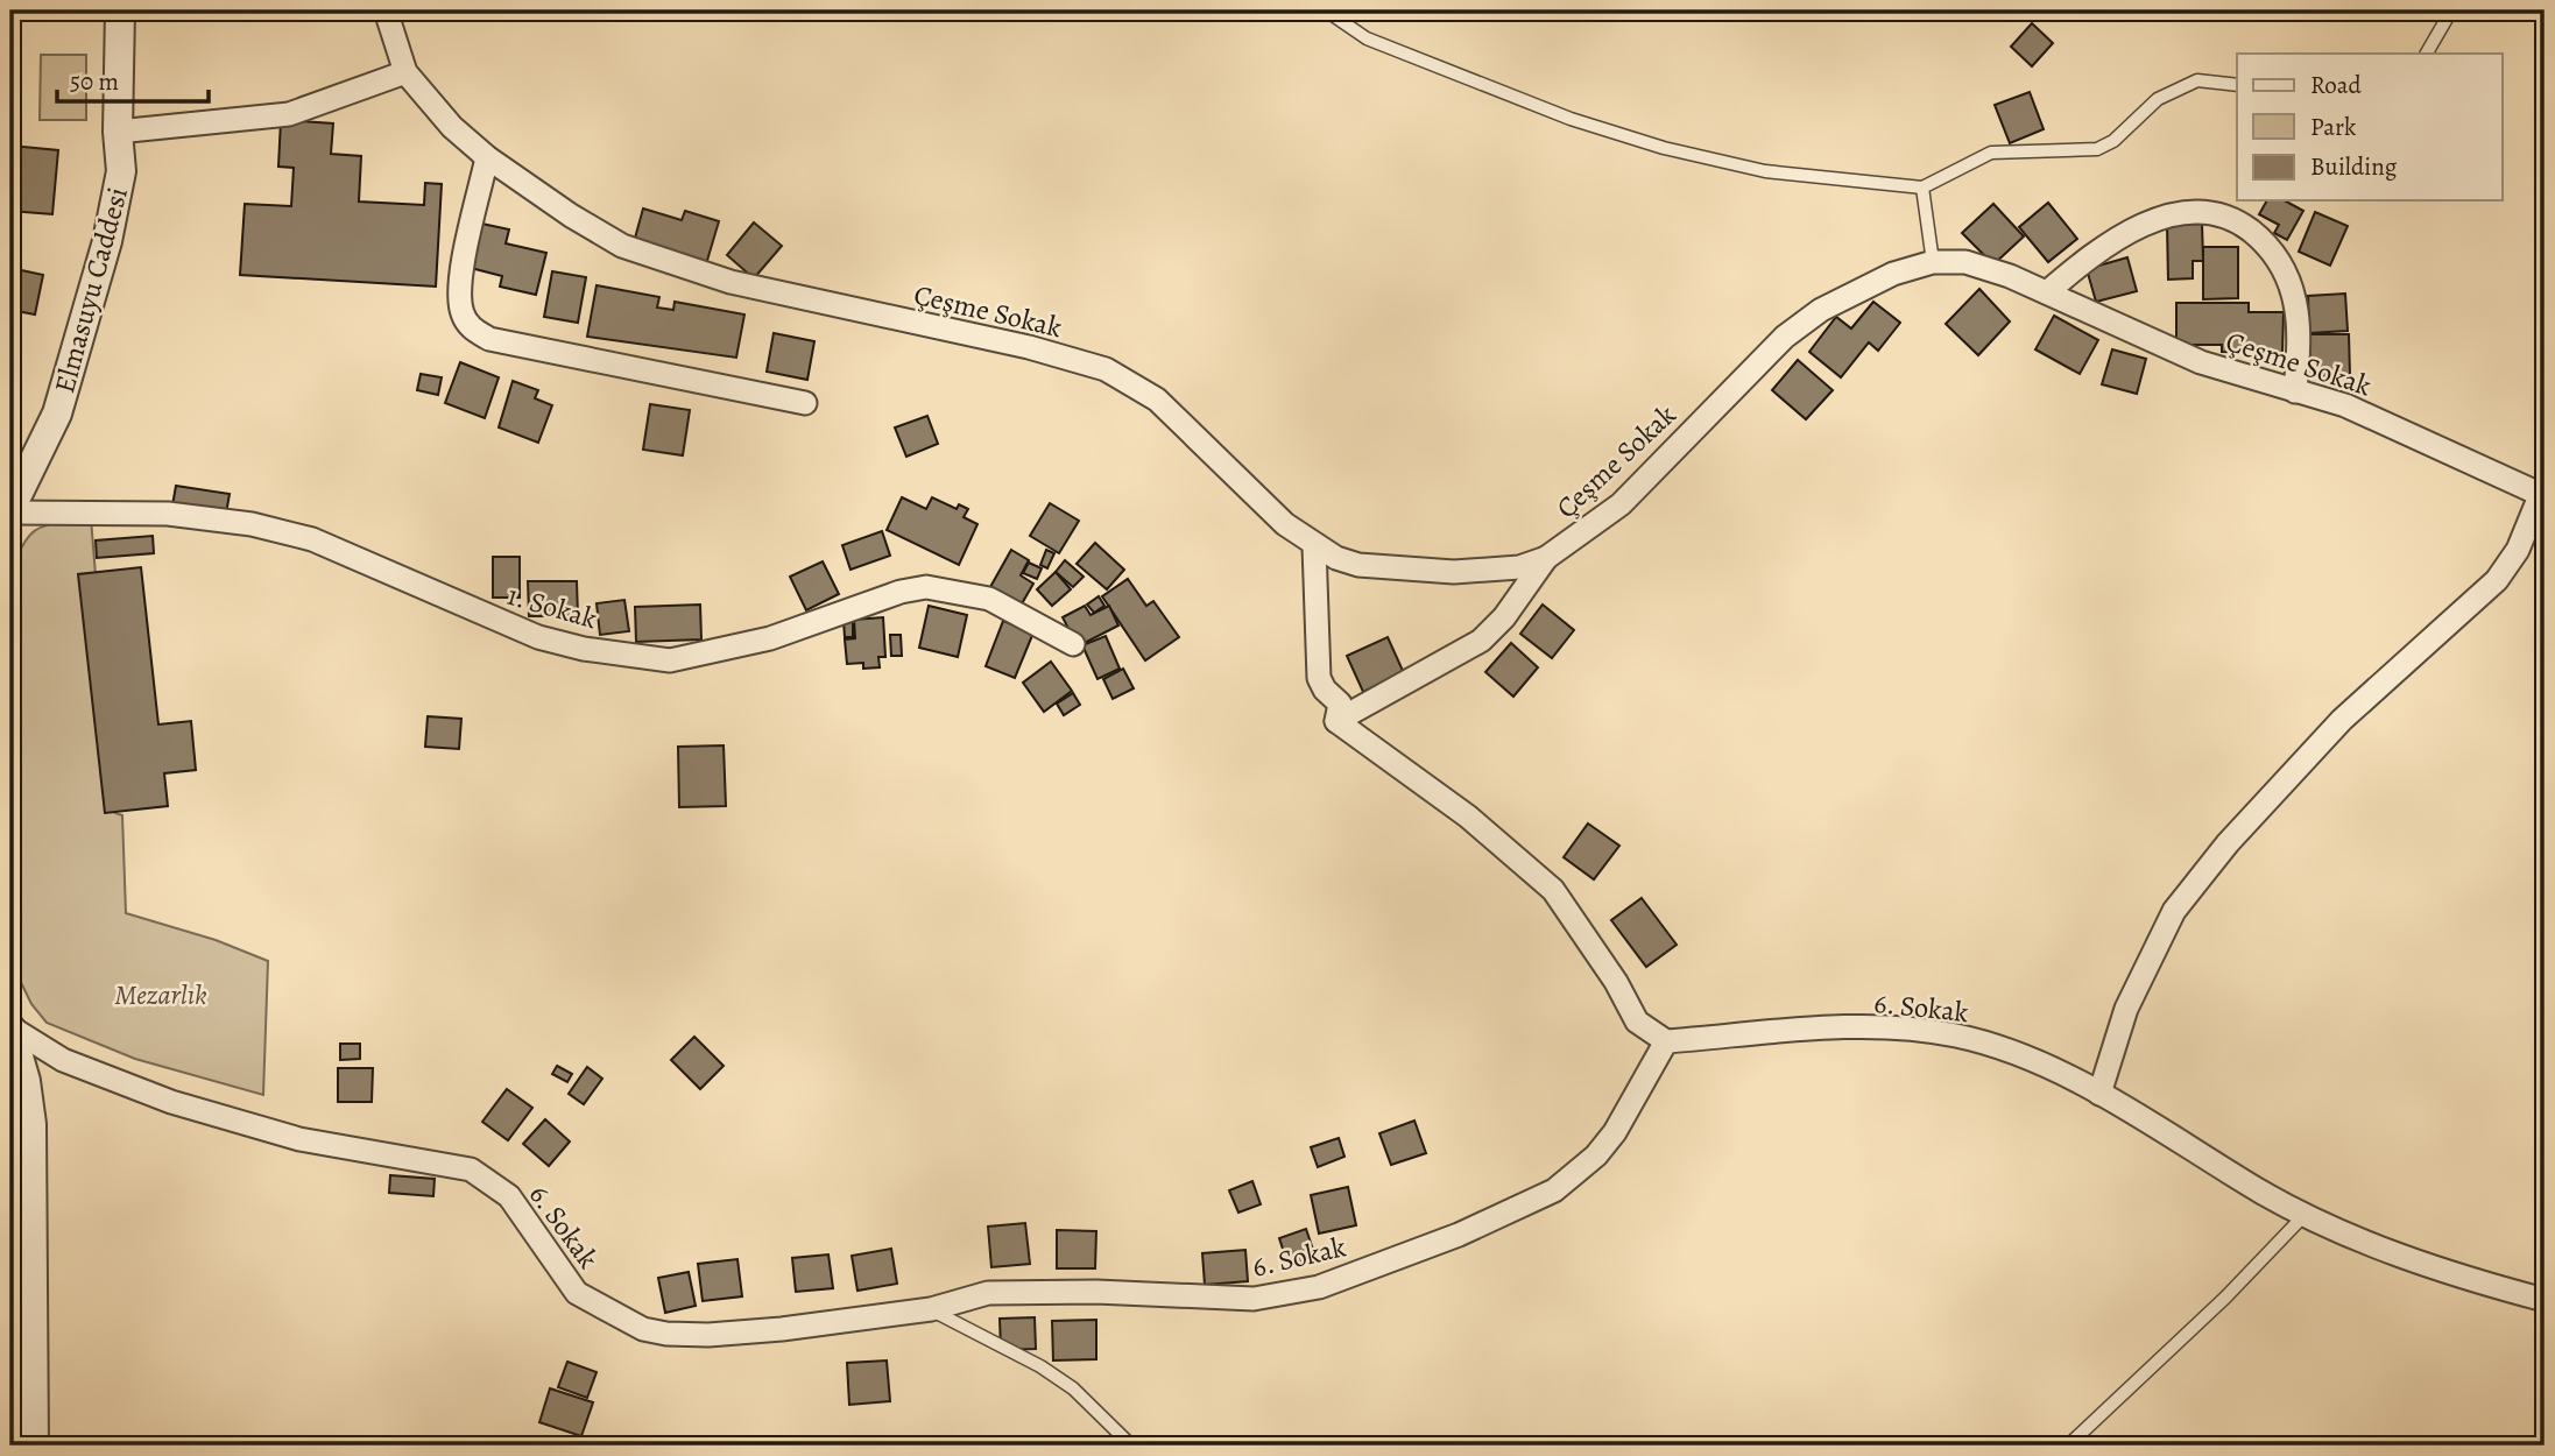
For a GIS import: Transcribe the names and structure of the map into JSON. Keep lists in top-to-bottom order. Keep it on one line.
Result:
{"streets":{"street":["Elmasuyu Caddesi","Çeşme Sokak","1. Sokak","6. Sokak"]},"crossings":[["Elmasuyu Caddesi","1. Sokak"]],"parks":["Mezarlık"],"legend":["Road","Park","Building"],"scale_bar":"50 m"}
